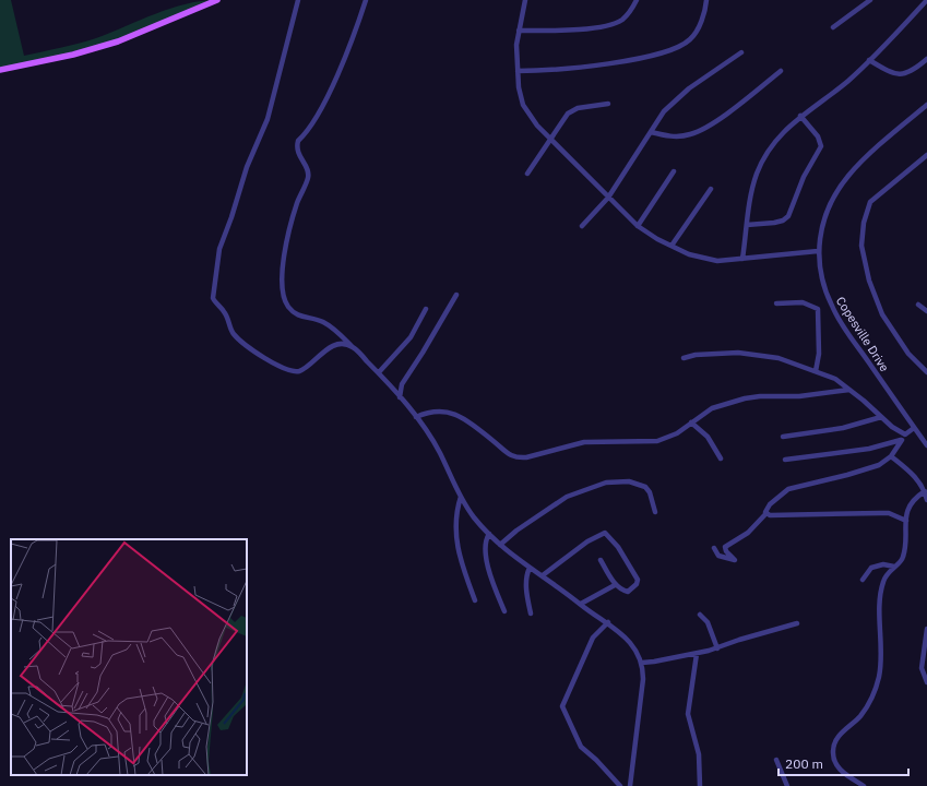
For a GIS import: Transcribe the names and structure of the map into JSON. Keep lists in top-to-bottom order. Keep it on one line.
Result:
{"streets":{"street":["Copesville Drive"]},"scale_bar":"200 m"}
